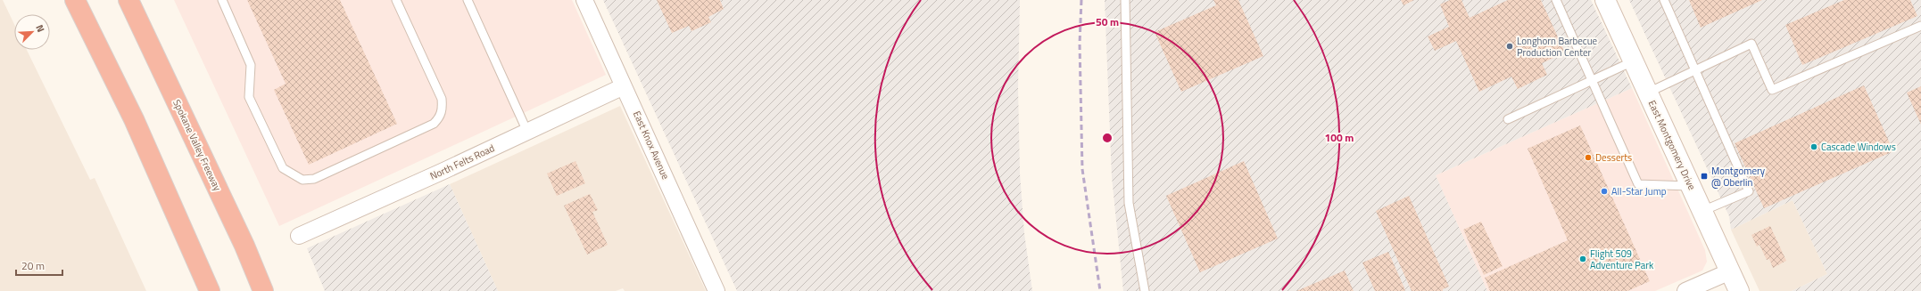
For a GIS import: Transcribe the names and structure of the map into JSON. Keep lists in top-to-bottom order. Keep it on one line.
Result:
{"streets":{"highway":["Spokane Valley Freeway"],"main road":["East Montgomery Drive"],"street":["East Knox Avenue","North Felts Road"]},"crossings":[["East Knox Avenue","North Felts Road"]],"places":{"other":["Longhorn Barbecue Production Center","Cascade Windows","Desserts","All-Star Jump","Flight 509 Adventure Park"],"transit":["Montgomery @ Oberlin"]},"scale_bar":"20 m","north":"top right","rings":["50 m","100 m"]}
